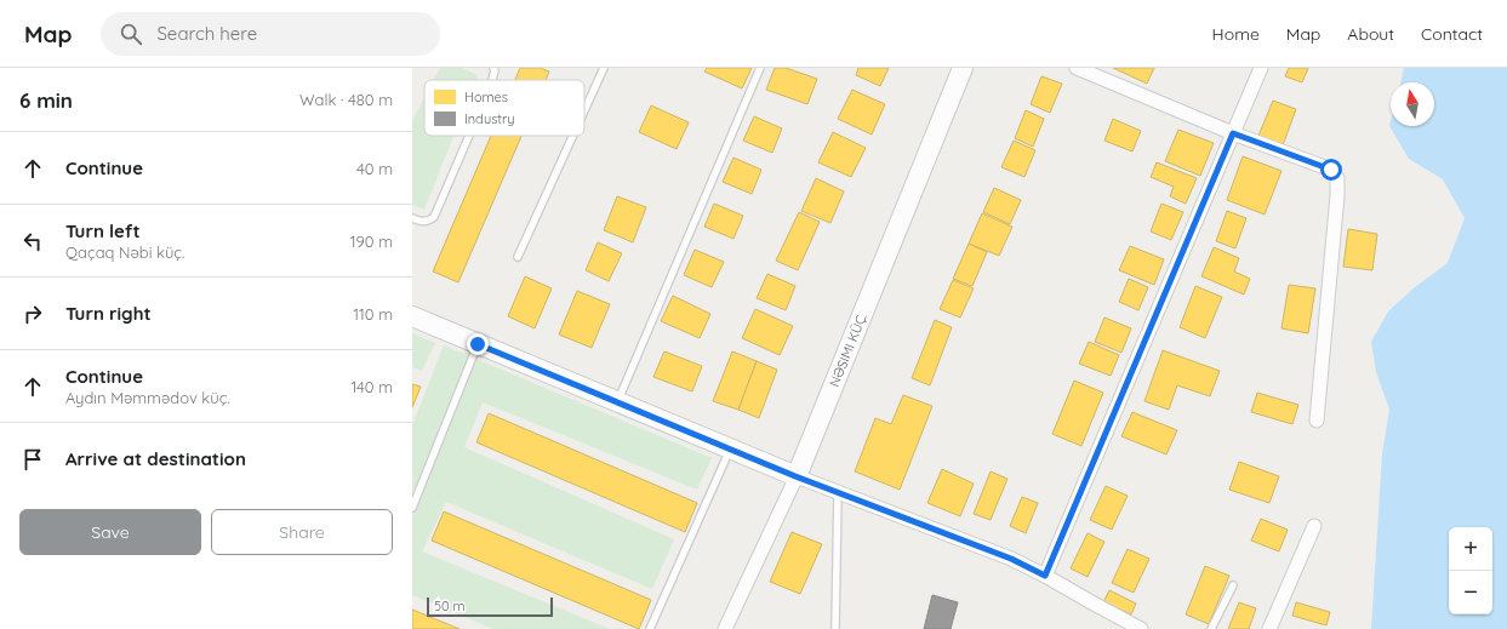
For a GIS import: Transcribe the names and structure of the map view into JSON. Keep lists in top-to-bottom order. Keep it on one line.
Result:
{"streets":{"street":["NƏSIMI KÜÇ."]},"legend":["Homes","Industry"],"scale_bar":"50 m","north":"top","page":{"header":"Map","search":"Search here","nav":["Home","Map","About","Contact"],"heading":["6 min","Walk · 480 m"],"list":[["Continue","40 m"],["Turn left","Qaçaq Nəbi küç.","190 m"],["Turn right","110 m"],["Continue","Aydın Məmmədov küç.","140 m"],"Arrive at destination"],"buttons":["Save","Share"],"map_buttons":["+","−"],"scale":"50 m"}}
